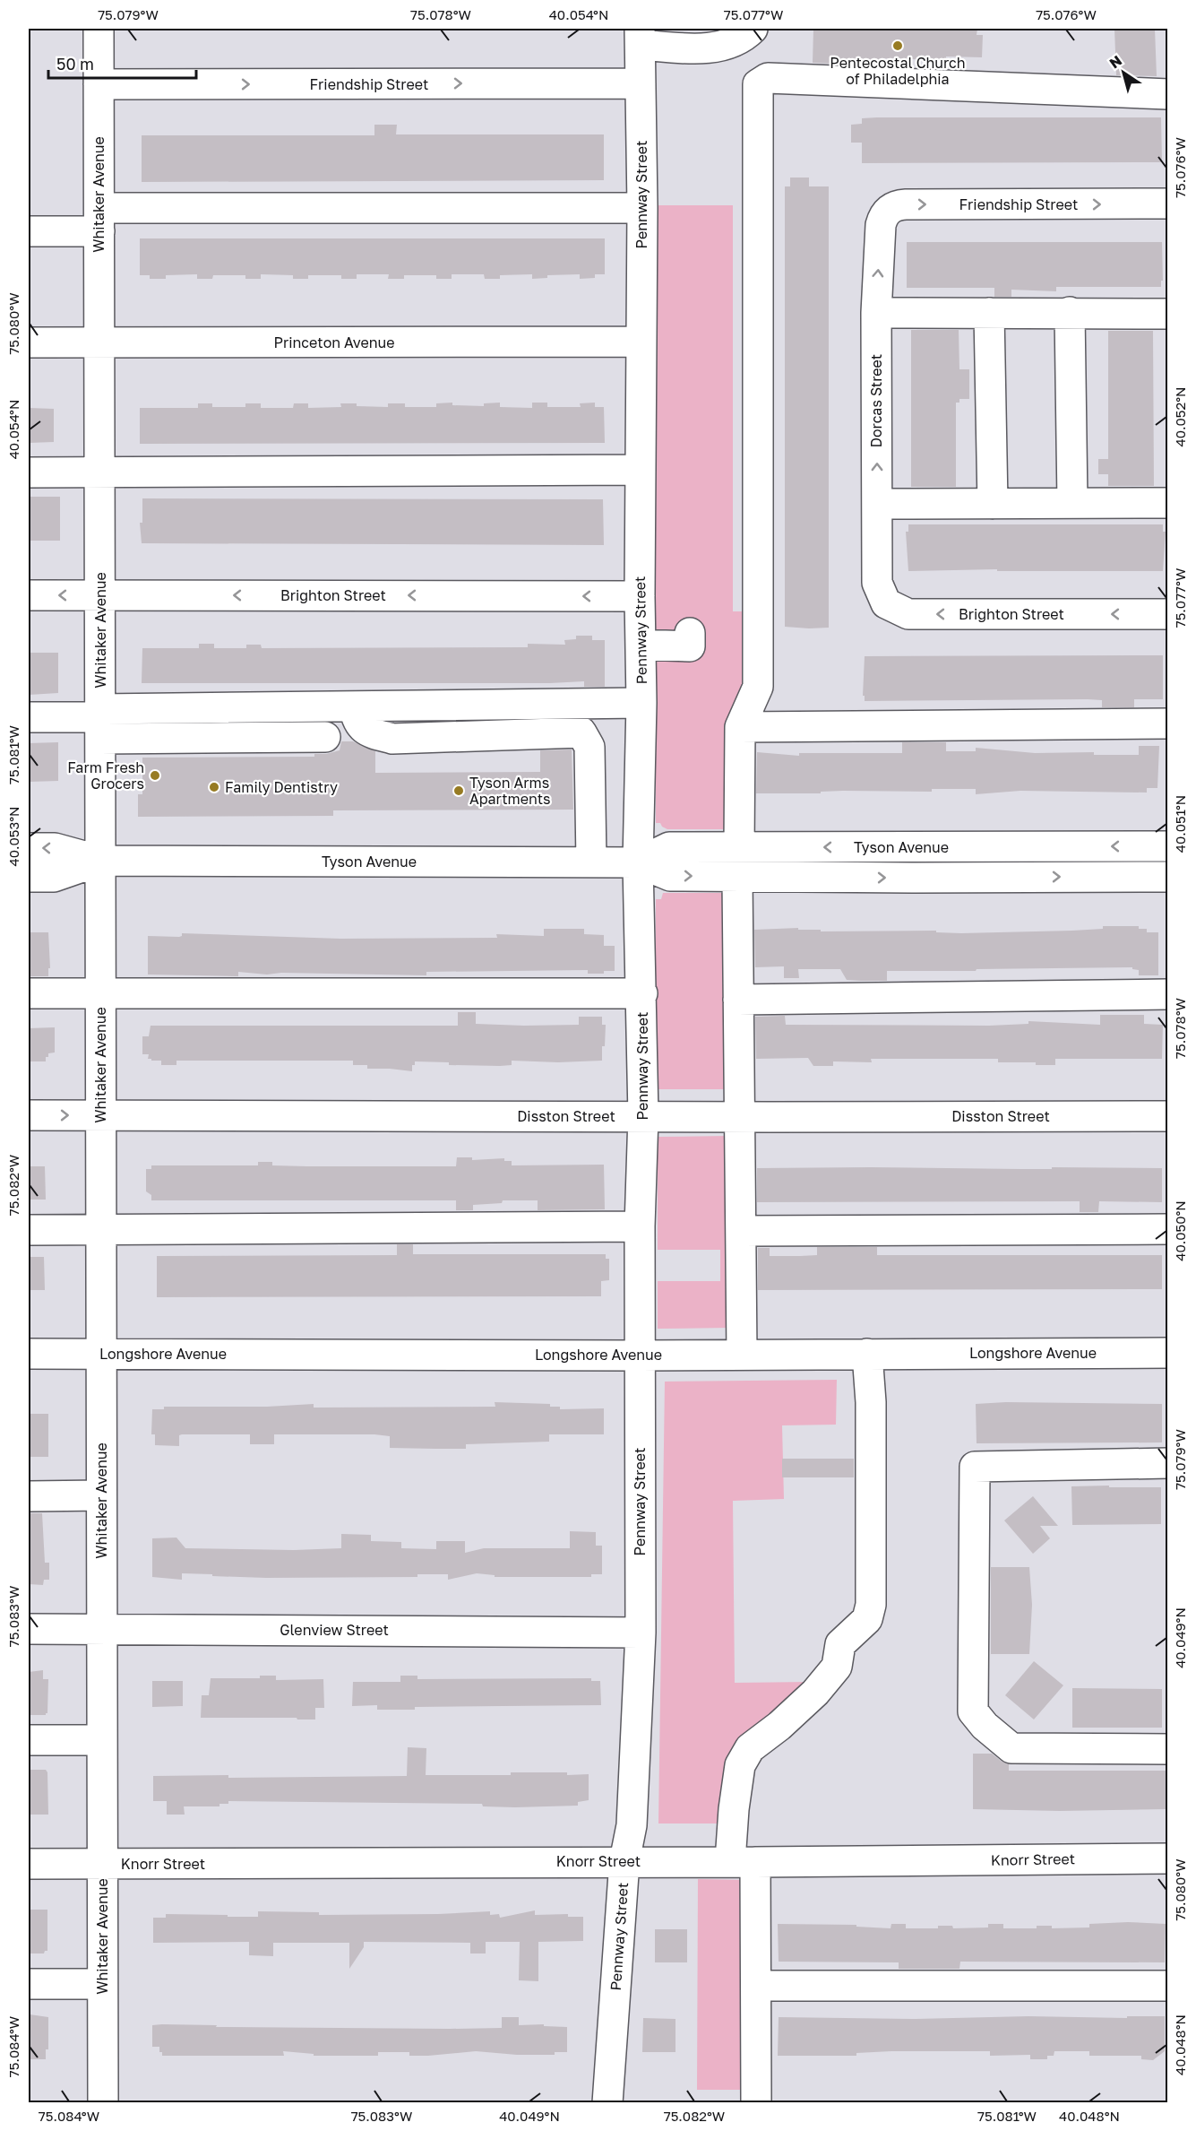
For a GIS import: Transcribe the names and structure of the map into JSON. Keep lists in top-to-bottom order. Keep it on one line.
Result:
{"streets":{"street":["Friendship Street","Whitaker Avenue","Pennway Street","Princeton Avenue","Dorcas Street","Brighton Street","Tyson Avenue","Disston Street","Longshore Avenue","Glenview Street","Knorr Street"]},"crossings":[["Friendship Street","Whitaker Avenue"],["Friendship Street","Pennway Street"],["Friendship Street","Dorcas Street"],["Whitaker Avenue","Princeton Avenue"],["Whitaker Avenue","Brighton Street"],["Whitaker Avenue","Tyson Avenue"],["Whitaker Avenue","Disston Street"],["Whitaker Avenue","Longshore Avenue"],["Whitaker Avenue","Glenview Street"],["Whitaker Avenue","Knorr Street"],["Pennway Street","Princeton Avenue"],["Pennway Street","Brighton Street"],["Pennway Street","Tyson Avenue"],["Pennway Street","Disston Street"],["Pennway Street","Longshore Avenue"],["Pennway Street","Glenview Street"],["Pennway Street","Knorr Street"],["Dorcas Street","Brighton Street"]],"places":["Pentecostal Church of Philadelphia","Farm Fresh Grocers","Family Dentistry","Tyson Arms Apartments"],"scale_bar":"50 m","north":"top left","coordinates":["75.079°W","75.078°W","40.054°N","75.077°W","75.076°W","75.080°W","40.052°N","75.081°W","40.051°N","40.053°N","75.082°W","40.050°N","75.083°W","40.049°N","40.048°N","75.084°W"]}
